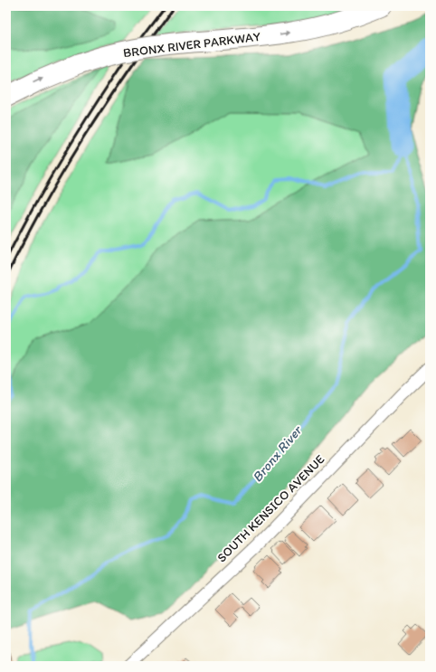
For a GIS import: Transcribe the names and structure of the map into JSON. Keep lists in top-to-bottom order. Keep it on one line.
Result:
{"streets":{"highway":["BRONX RIVER PARKWAY"],"street":["SOUTH KENSICO AVENUE"]},"one_way":["BRONX RIVER PARKWAY"],"water":["Bronx River"]}
